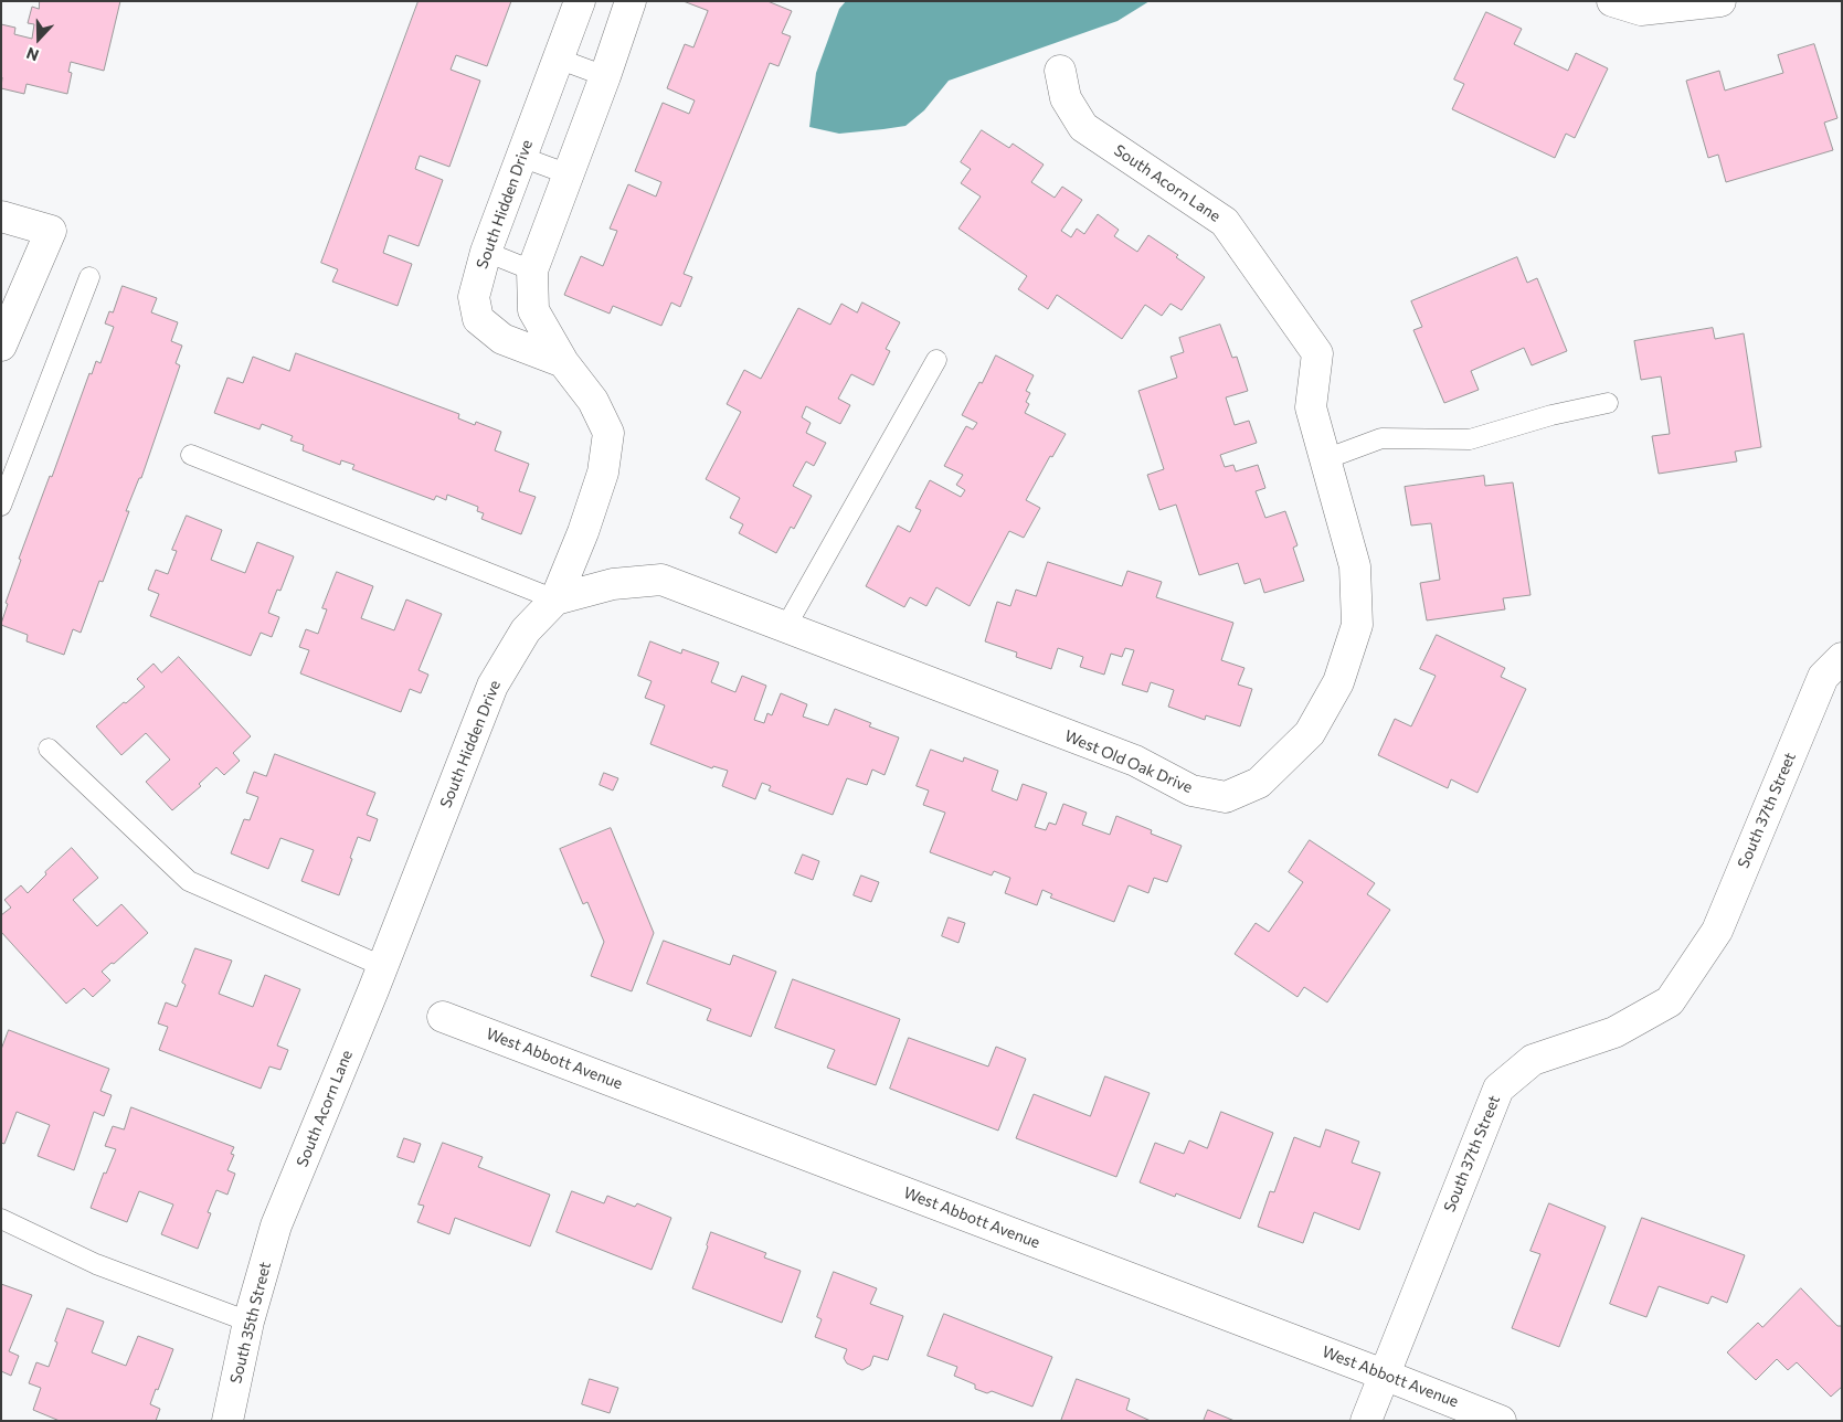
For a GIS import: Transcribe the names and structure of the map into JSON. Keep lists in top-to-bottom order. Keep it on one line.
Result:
{"streets":{"street":["South Acorn Lane","South Hidden Drive","West Old Oak Drive","South 37th Street","West Abbott Avenue","South 35th Street"]},"crossings":[["South Acorn Lane","South Hidden Drive"],["South Acorn Lane","West Old Oak Drive"],["South Acorn Lane","South 35th Street"],["South Hidden Drive","West Old Oak Drive"],["South 37th Street","West Abbott Avenue"]],"north":"bottom"}
